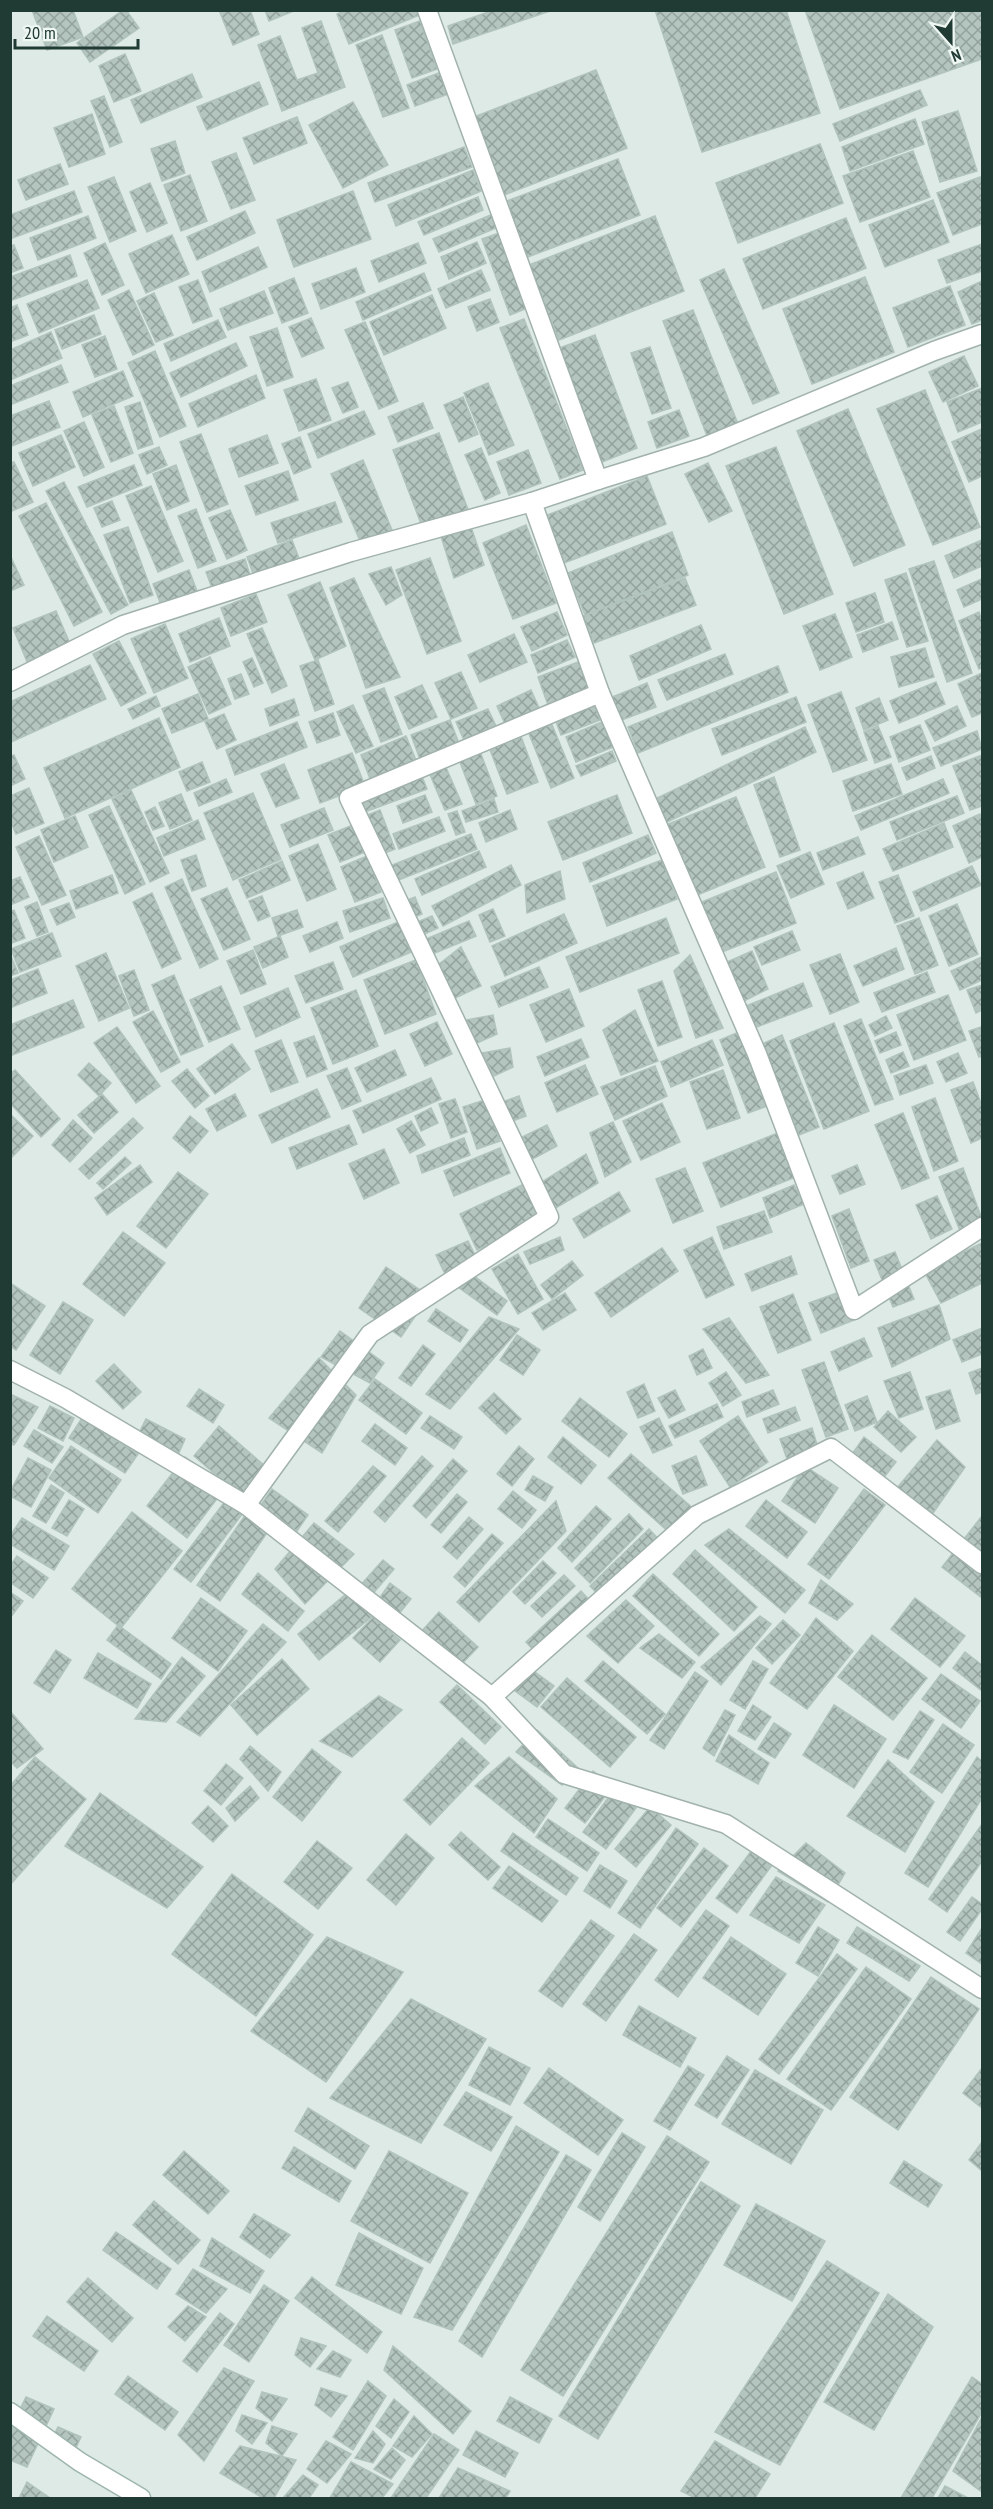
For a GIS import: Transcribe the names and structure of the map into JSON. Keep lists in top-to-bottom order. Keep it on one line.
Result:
{"scale_bar":"20 m","north":"bottom"}
